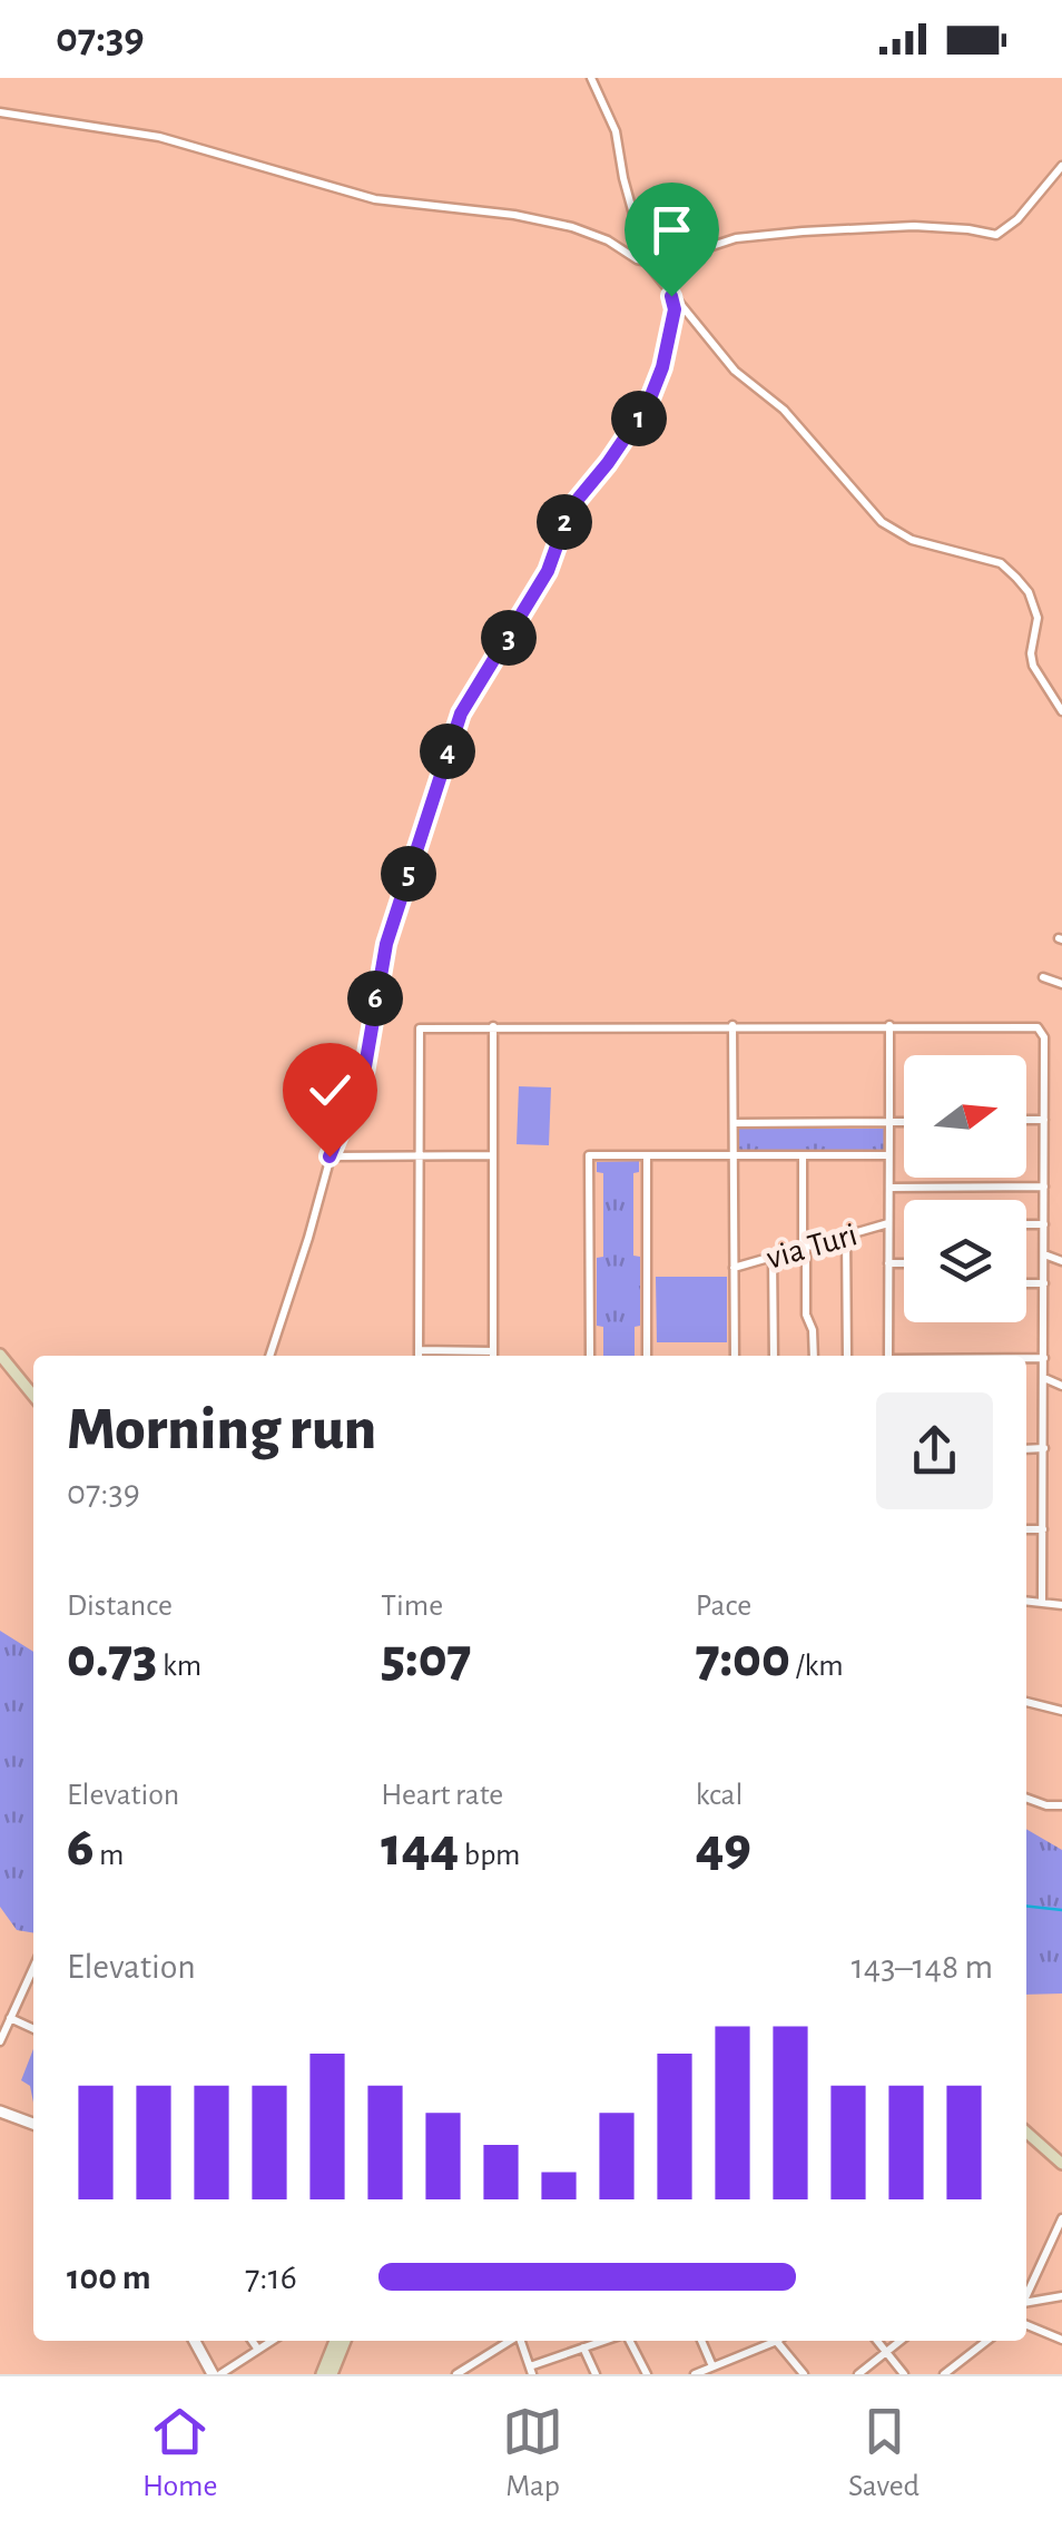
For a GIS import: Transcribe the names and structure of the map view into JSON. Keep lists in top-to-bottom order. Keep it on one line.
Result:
{"streets":{"street":["via Turi"]},"north":"right","page":{"status":"07:39","pins":["1","2","3","4","5","6"],"heading":["Morning run","07:39"],"stats":[["Distance","0.73 km"],["Time","5:07"],["Pace","7:00 /km"],["Elevation","6 m"],["Heart rate","144 bpm"],["kcal","49"]],"chart":["Elevation","143–148 m"],"list":[{"name":"100 m","note":"7:16"}],"tabs":["Home","Map","Saved"]}}
